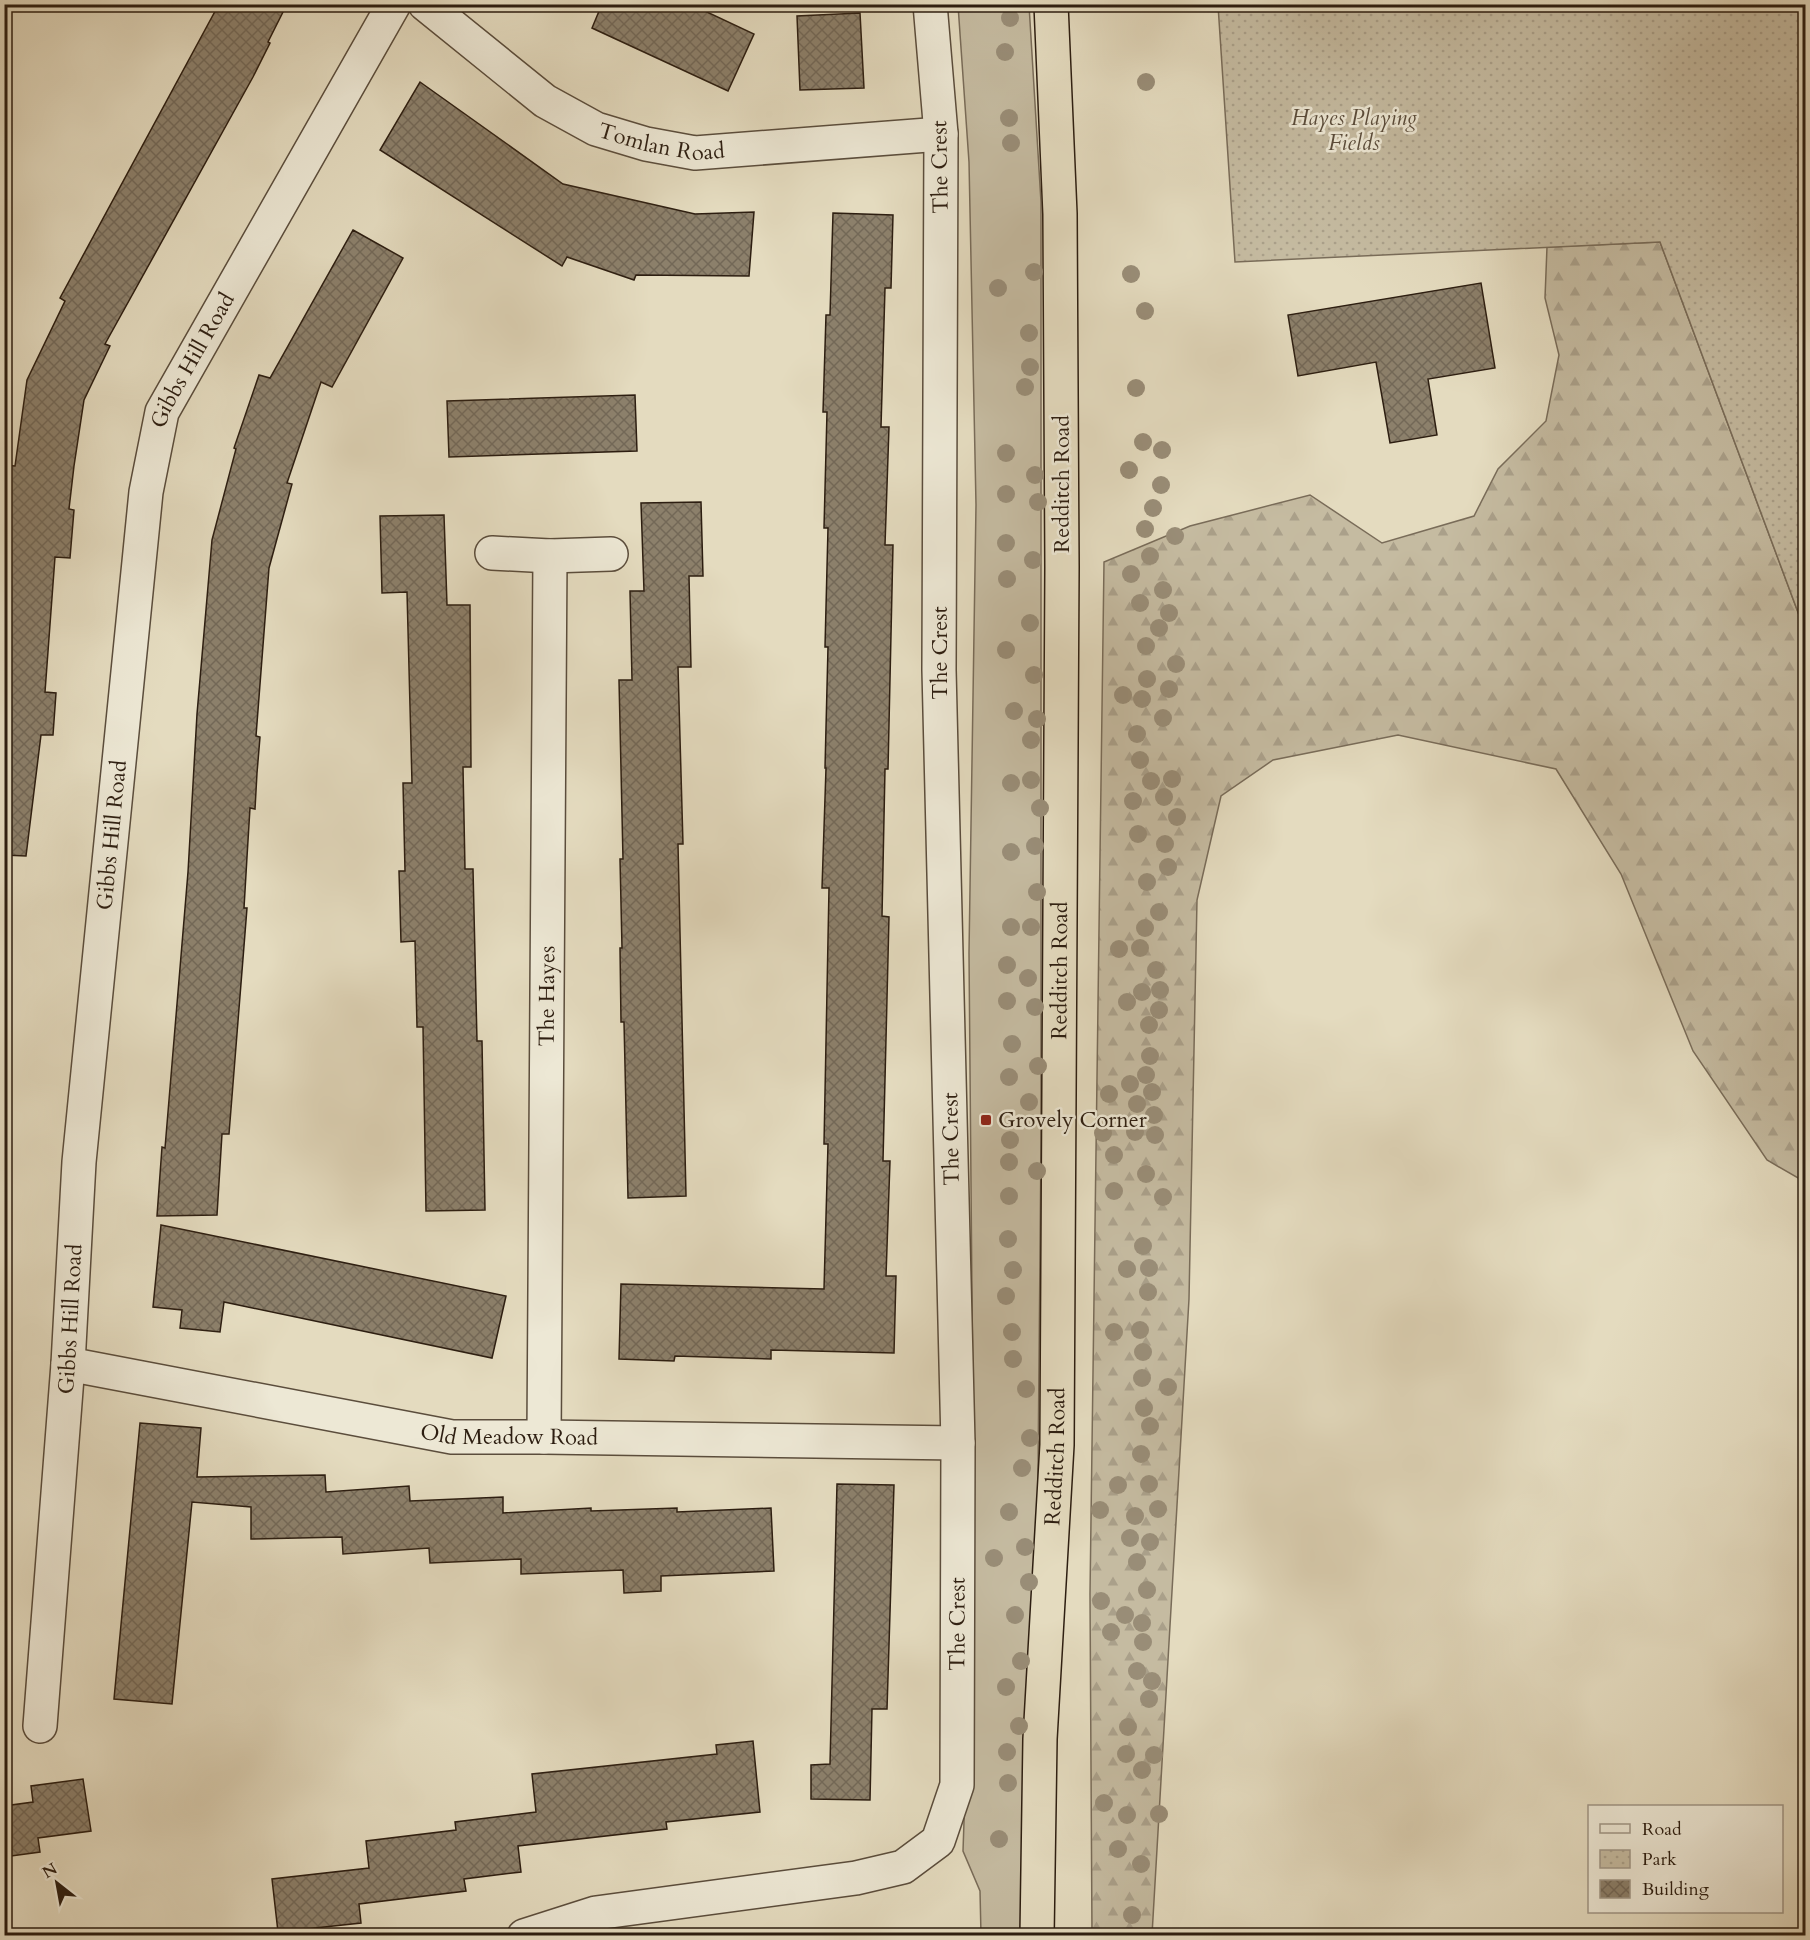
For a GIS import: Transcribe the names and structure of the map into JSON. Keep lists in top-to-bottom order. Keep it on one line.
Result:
{"streets":{"highway":["Redditch Road"],"street":["Tomlan Road","The Crest","Gibbs Hill Road","The Hayes","Old Meadow Road"]},"crossings":[["Tomlan Road","The Crest"],["The Crest","Old Meadow Road"],["Gibbs Hill Road","Old Meadow Road"],["The Hayes","Old Meadow Road"]],"parks":["Hayes Playing Fields"],"places":{"transit":["Grovely Corner"]},"legend":["Road","Park","Building"],"north":"top left"}
